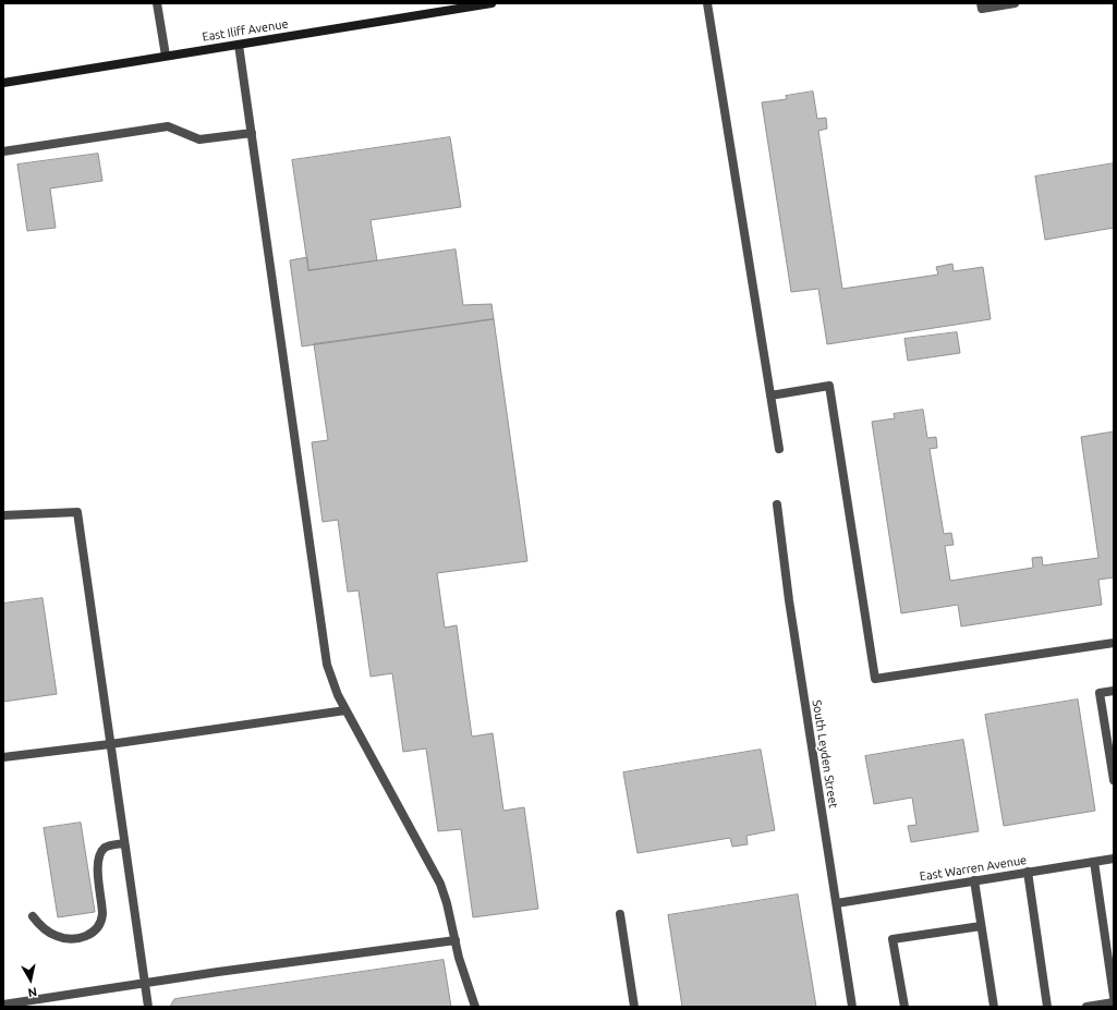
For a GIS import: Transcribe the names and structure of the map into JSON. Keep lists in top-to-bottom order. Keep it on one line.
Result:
{"streets":{"street":["East Iliff Avenue","South Leyden Street","East Warren Avenue"]},"crossings":[["South Leyden Street","East Warren Avenue"]],"north":"bottom"}
